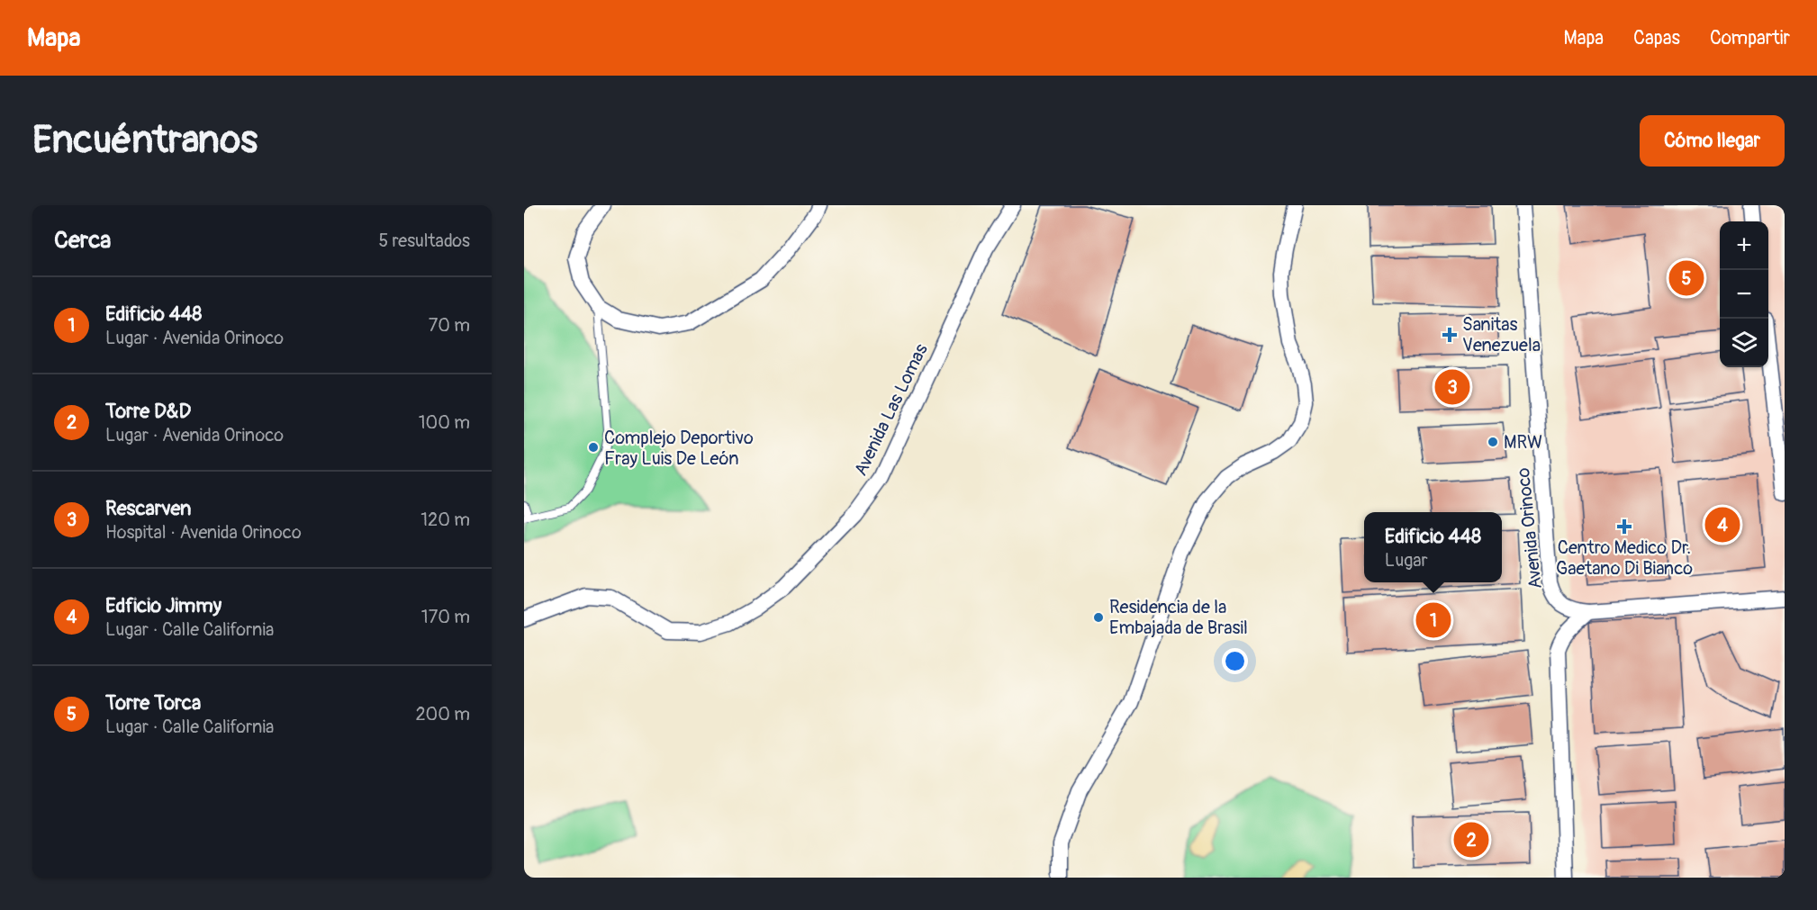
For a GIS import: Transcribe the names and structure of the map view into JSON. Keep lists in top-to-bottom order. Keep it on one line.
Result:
{"streets":{"street":["Avenida Las Lomas","Avenida Orinoco"]},"places":{"health":["Sanitas Venezuela","Centro Medico Dr. Gaetano Di Bianco"],"other":["MRW","Complejo Deportivo Fray Luis De León","Residencia de la Embajada de Brasil"]},"page":{"header":"Mapa","nav":["Mapa","Capas","Compartir"],"buttons":"Cómo llegar","title":"Encuéntranos","heading":["Cerca","5 resultados"],"map_buttons":["+","−"],"pins":["5","3","4","1","2"],"list":[{"mark":"1","name":"Edificio 448","note":"Lugar · Avenida Orinoco","value":"70 m"},{"mark":"2","name":"Torre D&D","note":"Lugar · Avenida Orinoco","value":"100 m"},{"mark":"3","name":"Rescarven","note":"Hospital · Avenida Orinoco","value":"120 m"},{"mark":"4","name":"Edficio Jimmy","note":"Lugar · Calle California","value":"170 m"},{"mark":"5","name":"Torre Torca","note":"Lugar · Calle California","value":"200 m"}],"popup":["Edificio 448","Lugar"]}}
